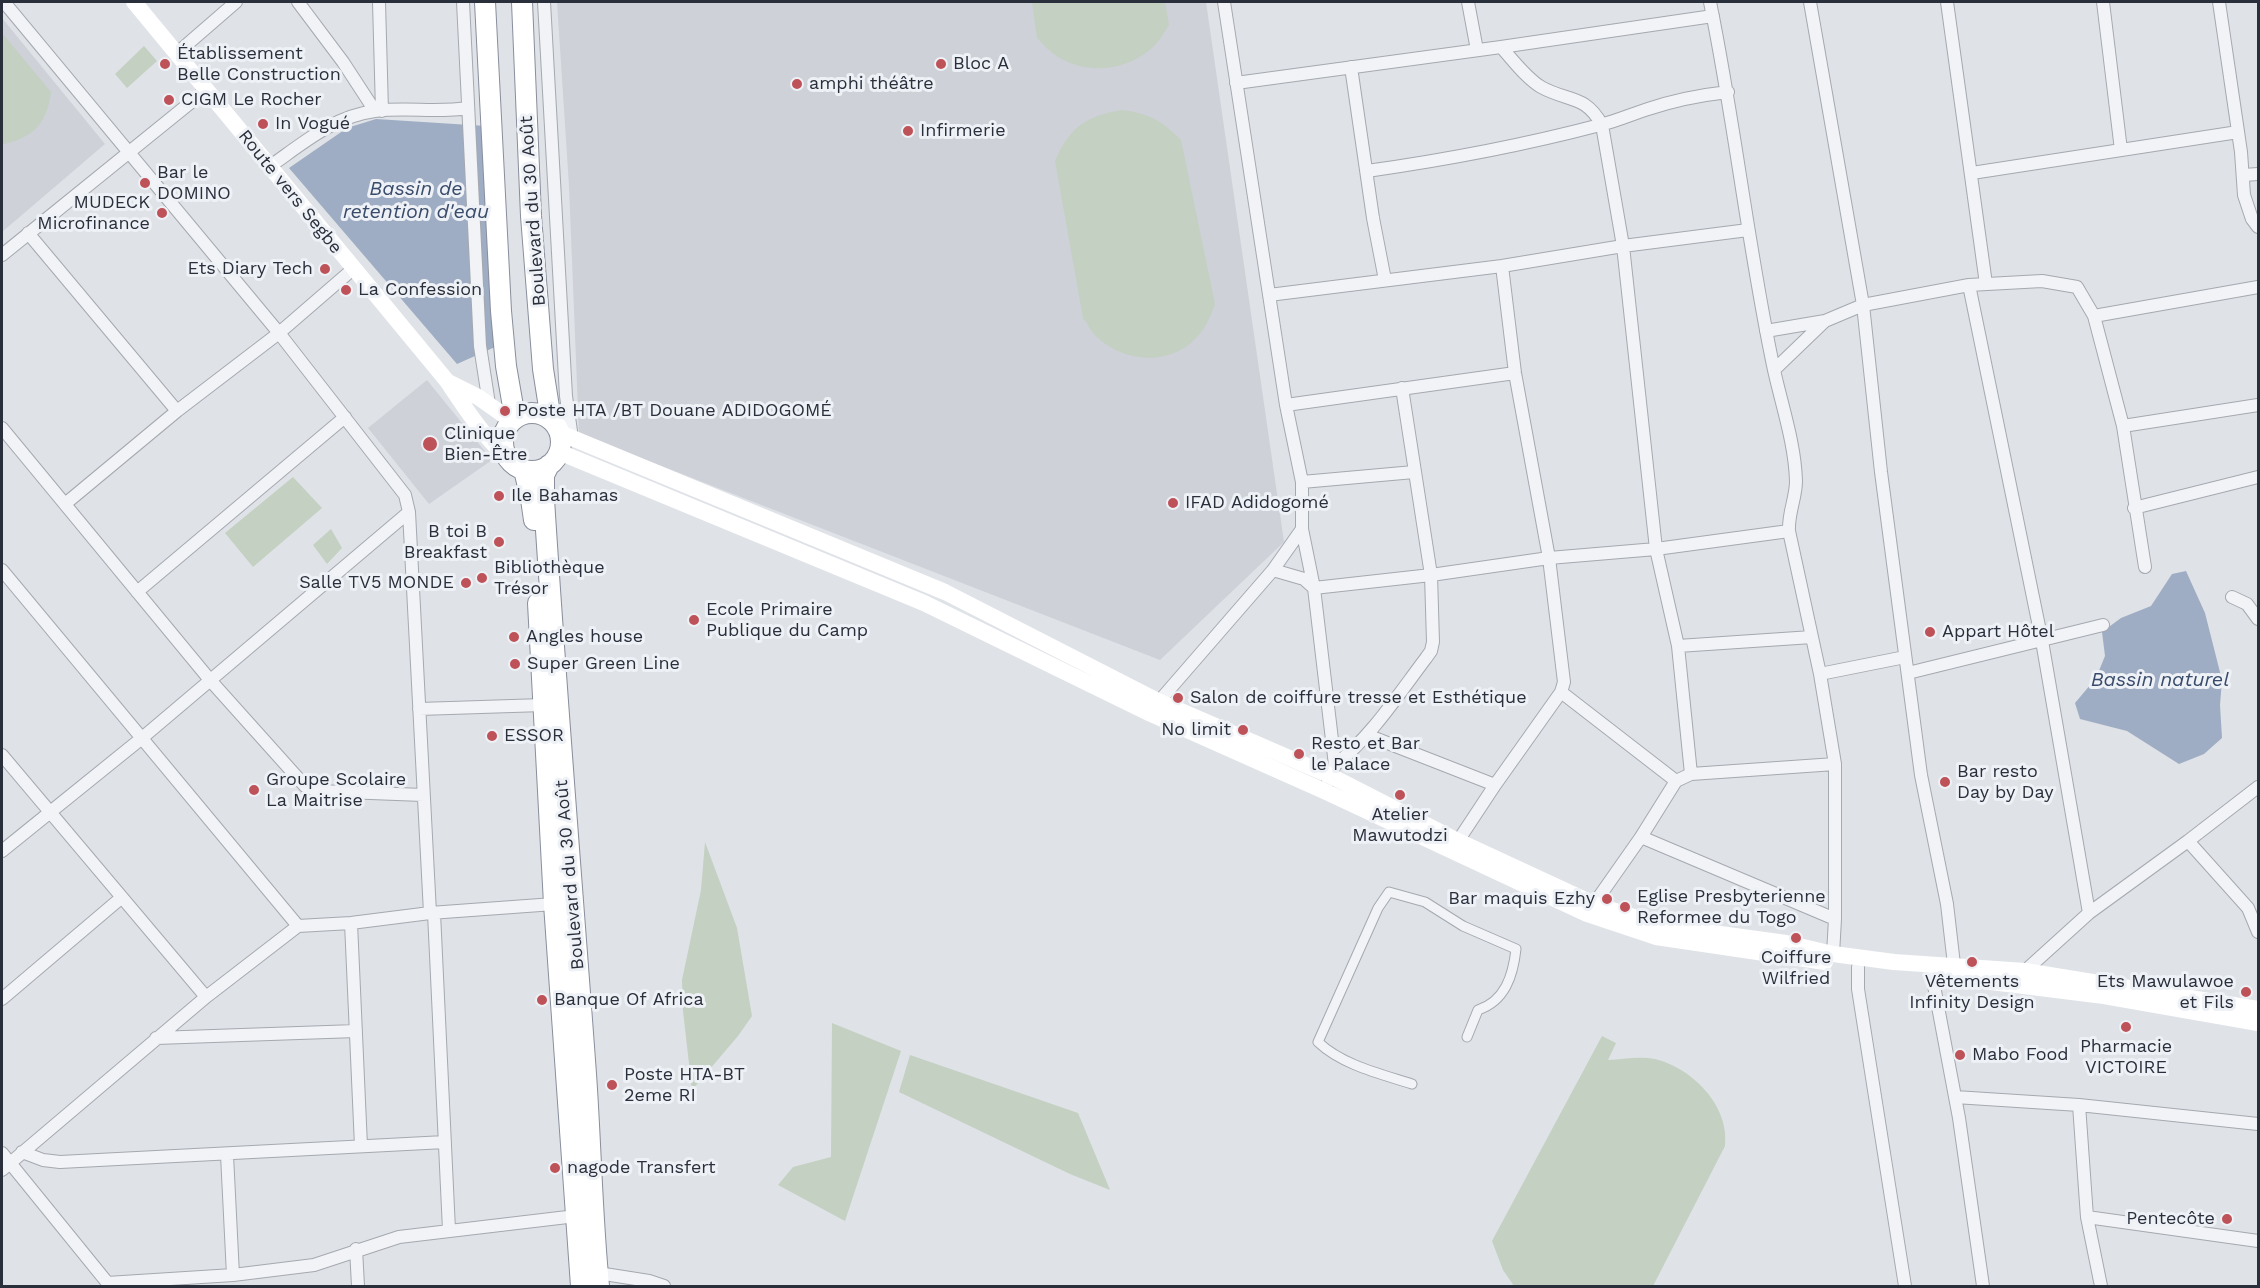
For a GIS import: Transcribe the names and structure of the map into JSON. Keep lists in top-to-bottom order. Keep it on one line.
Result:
{"streets":{"highway":["Boulevard du 30 Août"],"main road":["Route vers Segbe"]},"crossings":[["Route vers Segbe","Boulevard du 30 Août"]],"water":["Bassin de retention d'eau","Bassin naturel"],"places":["Établissement Belle Construction","Bloc A","amphi théâtre","CIGM Le Rocher","In Vogué","Infirmerie","Bar le DOMINO","MUDECK Microfinance","Ets Diary Tech","La Confession","Poste HTA /BT Douane ADIDOGOMÉ","Clinique Bien-Être","Ile Bahamas","IFAD Adidogomé","B toi B Breakfast","Bibliothèque Trésor","Salle TV5 MONDE","Ecole Primaire Publique du Camp","Appart Hôtel","Angles house","Super Green Line","Salon de coiffure tresse et Esthétique","No limit","ESSOR","Resto et Bar le Palace","Bar resto Day by Day","Groupe Scolaire La Maitrise","Atelier Mawutodzi","Bar maquis Ezhy","Eglise Presbyterienne Reformee du Togo","Coiffure Wilfried","Vêtements Infinity Design","Ets Mawulawoe et Fils","Banque Of Africa","Pharmacie VICTOIRE","Mabo Food","Poste HTA-BT 2eme RI","nagode Transfert","Pentecôte"]}
